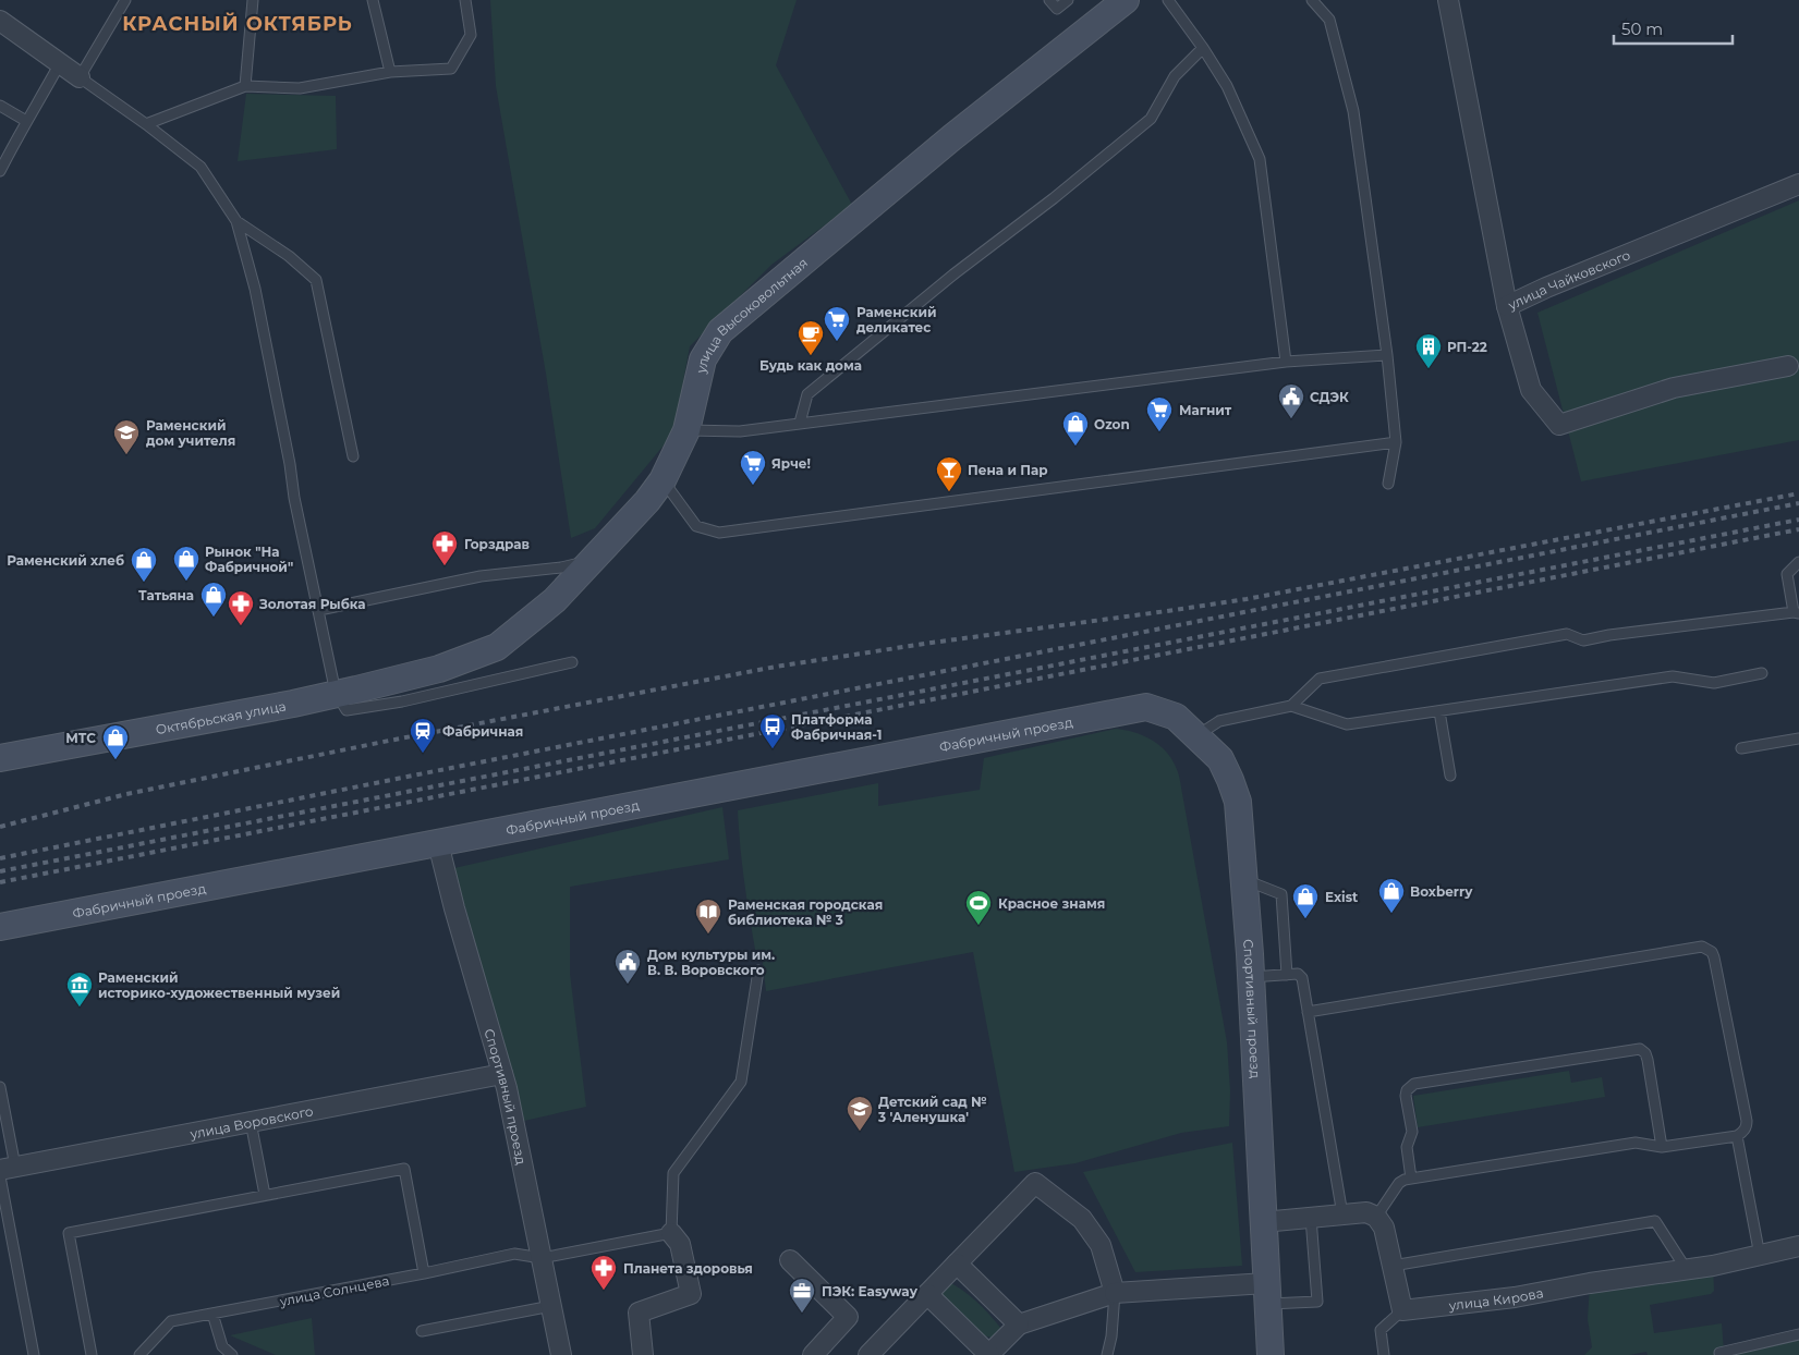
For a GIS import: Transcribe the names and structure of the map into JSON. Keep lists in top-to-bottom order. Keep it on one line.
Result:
{"streets":{"main road":["улица Высоковольтная","Октябрьская улица","Фабричный проезд","Спортивный проезд"],"street":["улица Чайковского","улица Воровского","улица Кирова"],"lane":["улица Солнцева"]},"crossings":[["улица Высоковольтная","Октябрьская улица"],["Фабричный проезд","Спортивный проезд"],["Спортивный проезд","улица Воровского"],["Спортивный проезд","улица Солнцева"]],"districts":["КРАСНЫЙ ОКТЯБРЬ"],"places":{"supermarket":["Раменский деликатес","Магнит","Ярче!"],"cafe":["Будь как дома"],"building":["РП-22"],"public building":["СДЭК","Дом культуры им. В. В. Воровского"],"shop":["Ozon","Рынок \"На Фабричной\"","Раменский хлеб","Татьяна","МТС","Boxberry","Exist"],"school or university":["Раменский дом учителя","Детский сад № 3 'Аленушка'"],"bar":["Пена и Пар"],"pharmacy":["Горздрав","Золотая Рыбка","Планета здоровья"],"bus stop":["Платформа Фабричная-1"],"station":["Фабричная"],"sports":["Красное знамя"],"library":["Раменская городская библиотека № 3"],"museum":["Раменский историко-художественный музей"],"office":["ПЭК: Easyway"]},"scale_bar":"50 m"}
